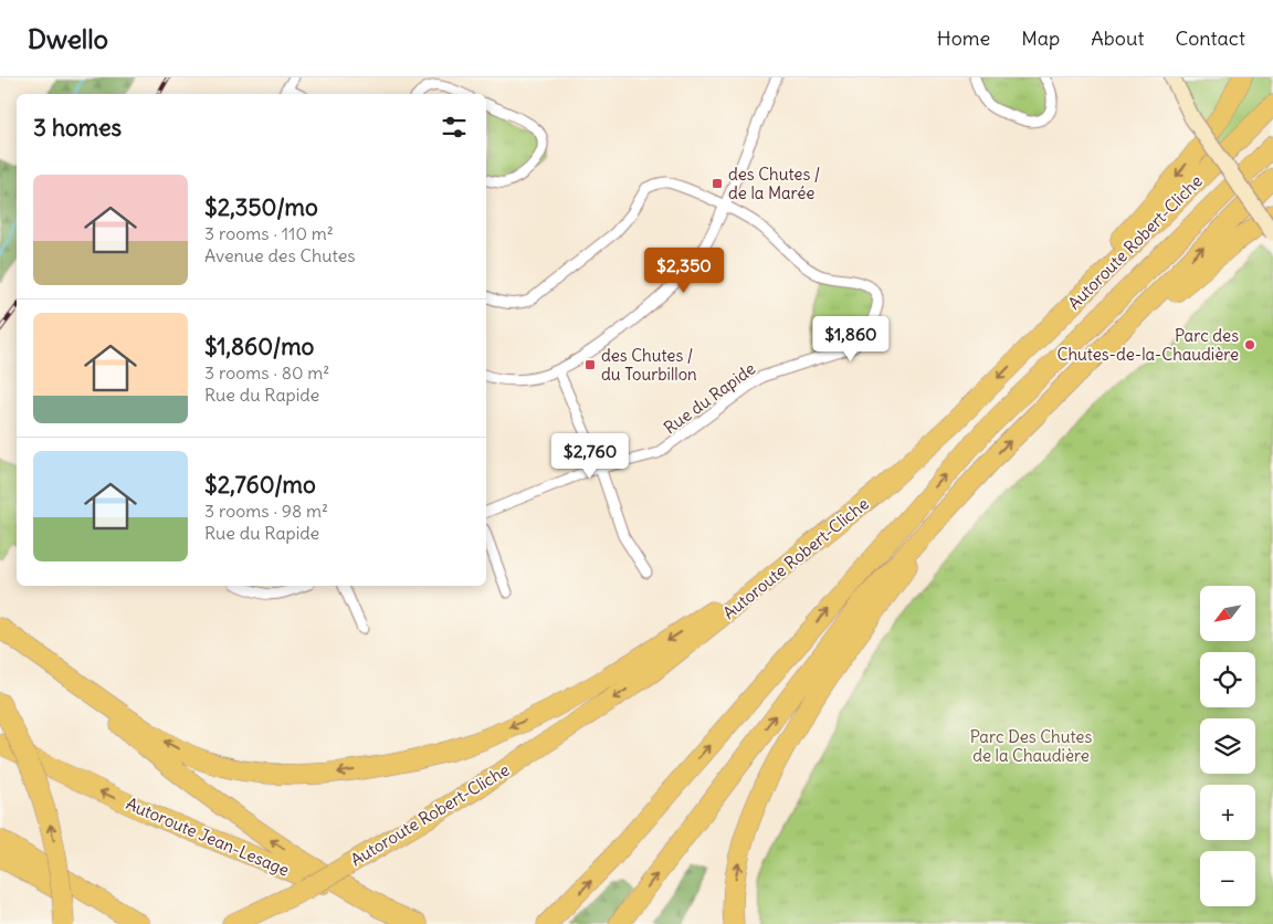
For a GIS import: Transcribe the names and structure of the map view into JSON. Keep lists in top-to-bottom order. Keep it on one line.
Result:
{"streets":{"highway":["Autoroute Robert-Cliche","Autoroute Jean-Lesage"],"street":["Rue du Rapide"]},"parks":["Parc Des Chutes de la Chaudière"],"places":{"transit":["des Chutes / de la Marée","des Chutes / du Tourbillon"],"other":["Parc des Chutes-de-la-Chaudière"]},"north":"bottom left","page":{"header":"Dwello","nav":["Home","Map","About","Contact"],"heading":"3 homes","list":[{"name":"$2,350/mo","note":"3 rooms · 110 m² · Avenue des Chutes"},{"name":"$1,860/mo","note":"3 rooms · 80 m² · Rue du Rapide"},{"name":"$2,760/mo","note":"3 rooms · 98 m² · Rue du Rapide"}],"price":["$2,350","$1,860","$2,760"],"map_buttons":["+","−"]}}
